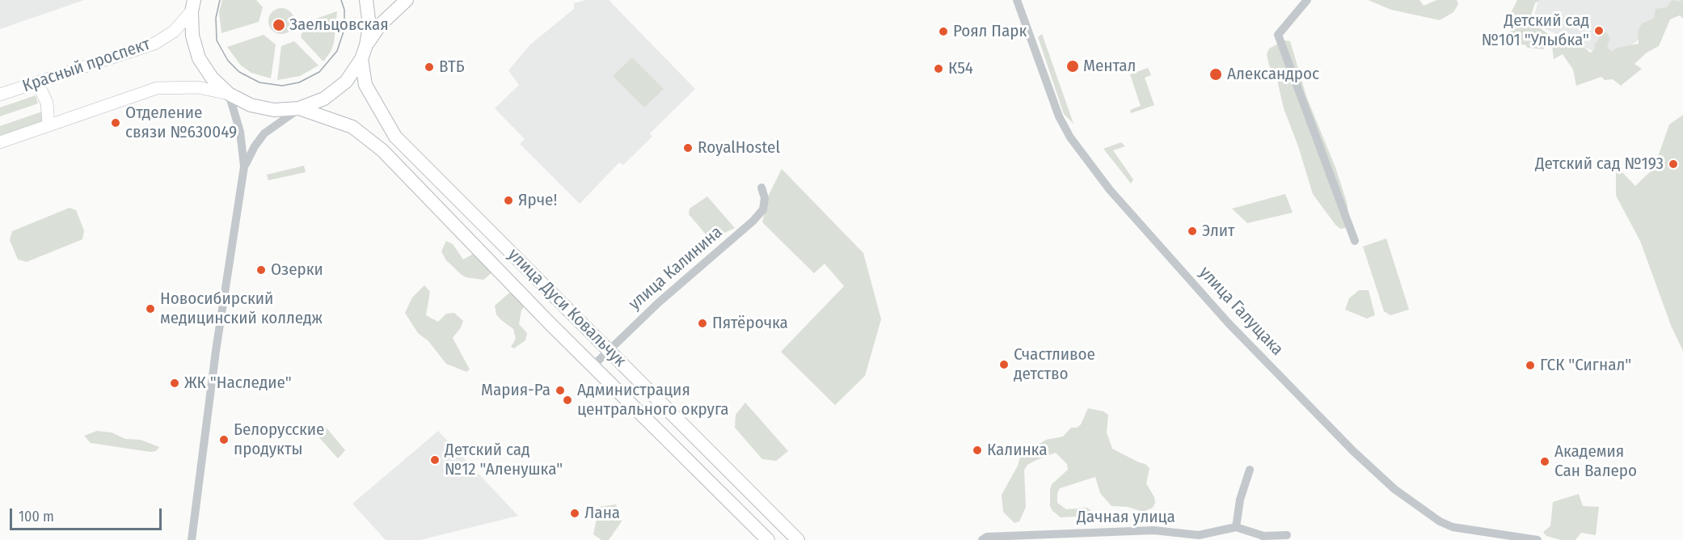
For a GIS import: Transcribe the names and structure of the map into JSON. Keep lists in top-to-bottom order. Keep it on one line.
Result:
{"streets":{"main road":["Красный проспект","улица Дуси Ковальчук"],"street":["улица Калинина","улица Галущака","Дачная улица"]},"crossings":[["улица Калинина","улица Дуси Ковальчук"]],"places":["Заельцовская","Детский сад №101 \"Улыбка\"","Роял Парк","Ментал","ВТБ","К54","Александрос","Отделение связи №630049","RoyalHostel","Детский сад №193","Ярче!","Элит","Озерки","Новосибирский медицинский колледж","Пятёрочка","Счастливое детство","ГСК \"Сигнал\"","ЖК \"Наследие\"","Мария-Ра","Администрация центрального округа","Белорусские продукты","Калинка","Детский сад №12 \"Аленушка\"","Академия Сан Валеро","Лана"],"scale_bar":"100 m"}
